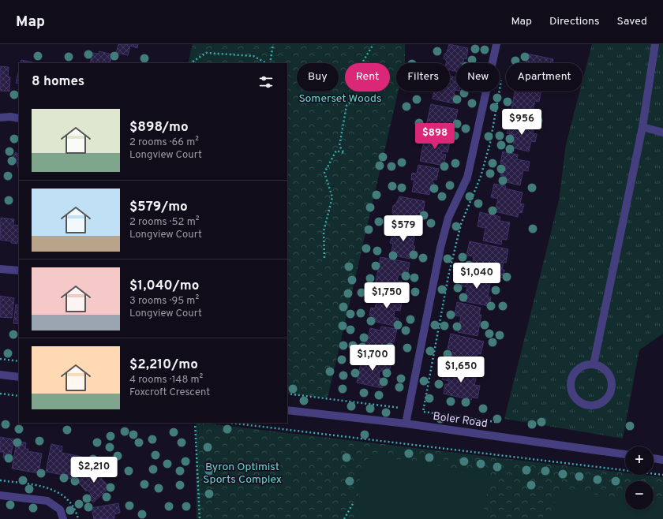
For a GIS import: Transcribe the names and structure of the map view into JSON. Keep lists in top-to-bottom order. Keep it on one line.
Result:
{"streets":{"street":["Boler Road"]},"parks":["Somerset Woods","Byron Optimist Sports Complex"],"page":{"header":"Map","nav":["Map","Directions","Saved"],"chip":["Buy","Rent","Filters","New","Apartment"],"heading":"8 homes","list":[{"name":"$898/mo","note":"2 rooms · 66 m² · Longview Court"},{"name":"$579/mo","note":"2 rooms · 52 m² · Longview Court"},{"name":"$1,040/mo","note":"3 rooms · 95 m² · Longview Court"},{"name":"$2,210/mo","note":"4 rooms · 148 m² · Foxcroft Crescent"}],"price":["$956","$898","$579","$1,040","$1,750","$1,700","$1,650","$2,210"],"map_buttons":["+","−"]}}
